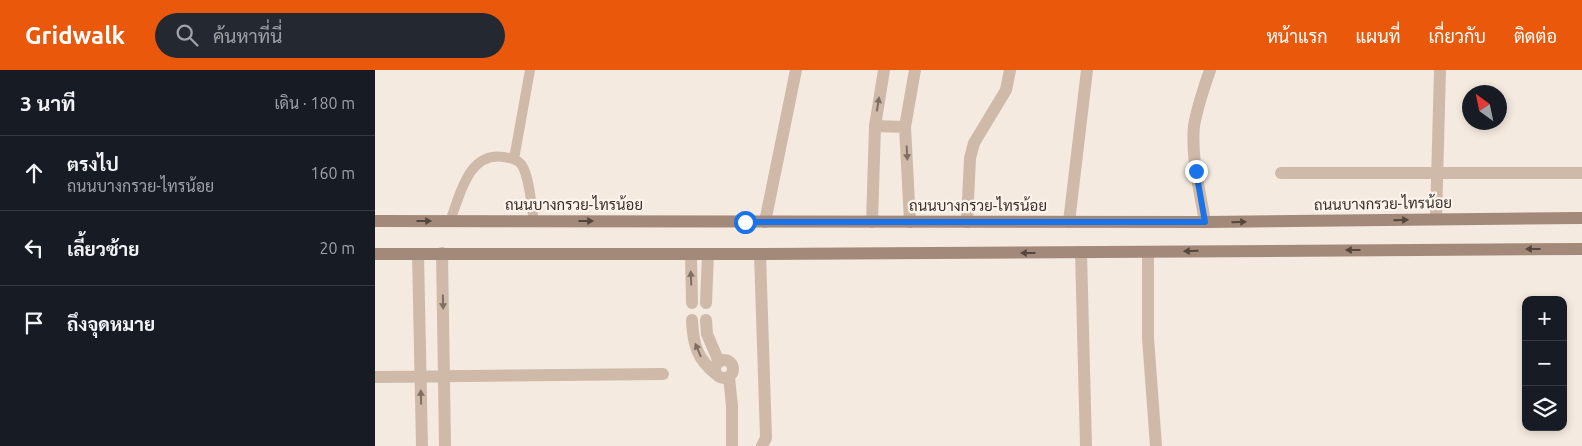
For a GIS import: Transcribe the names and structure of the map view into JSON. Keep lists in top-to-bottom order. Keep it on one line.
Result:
{"streets":{"main road":["ถนนบางกรวย-ไทรน้อย"]},"north":"top left","page":{"header":"Gridwalk","search":"ค้นหาที่นี่","nav":["หน้าแรก","แผนที่","เกี่ยวกับ","ติดต่อ"],"heading":["3 นาที","เดิน · 180 m"],"list":[["ตรงไป","ถนนบางกรวย-ไทรน้อย","160 m"],["เลี้ยวซ้าย","20 m"],"ถึงจุดหมาย"],"map_buttons":["+","−"]}}
